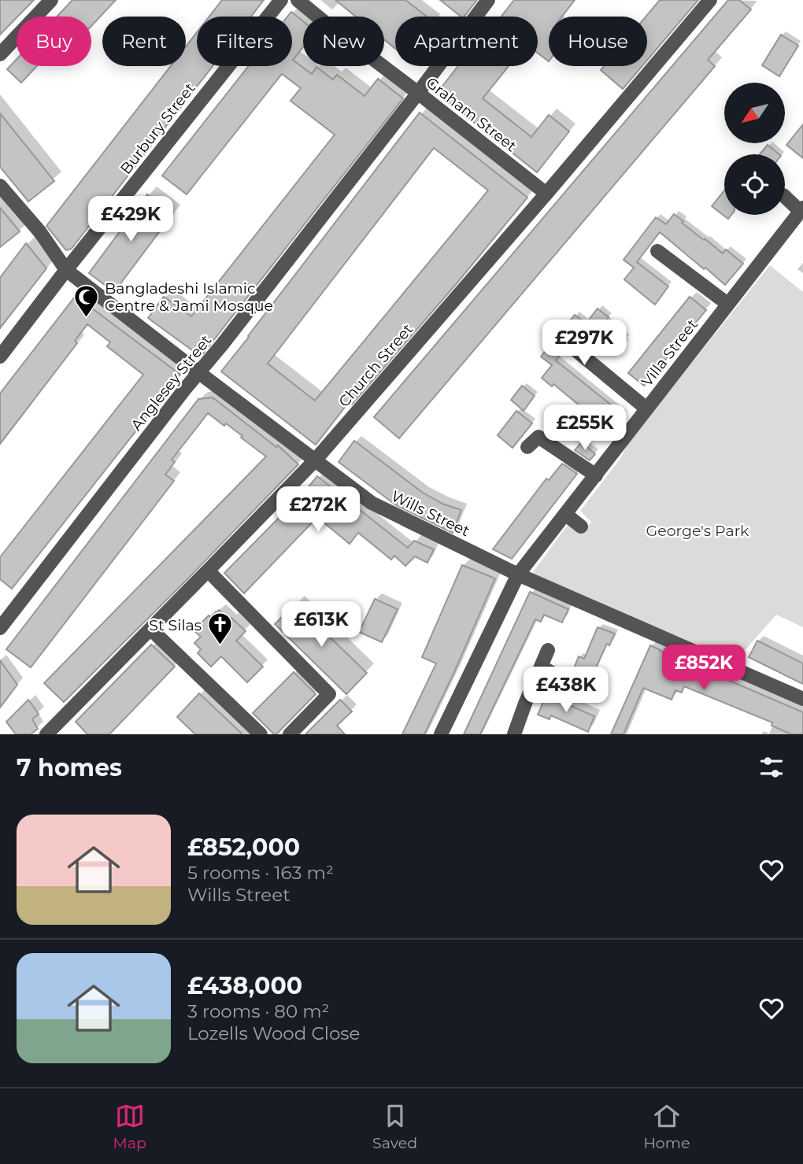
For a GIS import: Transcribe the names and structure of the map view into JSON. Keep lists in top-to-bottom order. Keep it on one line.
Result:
{"streets":{"street":["Graham Street","Burbury Street","Villa Street","Church Street","Anglesey Street","Wills Street"]},"crossings":[["Graham Street","Church Street"],["Graham Street","Anglesey Street"],["Burbury Street","Wills Street"],["Villa Street","Wills Street"],["Church Street","Wills Street"],["Anglesey Street","Wills Street"]],"parks":["George's Park"],"places":{"mosque":["Bangladeshi Islamic Centre & Jami Mosque"],"church":["St Silas"]},"north":"bottom left","page":{"chip":["Buy","Rent","Filters","New","Apartment","House"],"price":["£429K","£297K","£255K","£272K","£613K","£852K","£438K"],"heading":"7 homes","list":[{"name":"£852,000","note":"5 rooms · 163 m² · Wills Street"},{"name":"£438,000","note":"3 rooms · 80 m² · Lozells Wood Close"}],"tabs":["Map","Saved","Home"]}}
